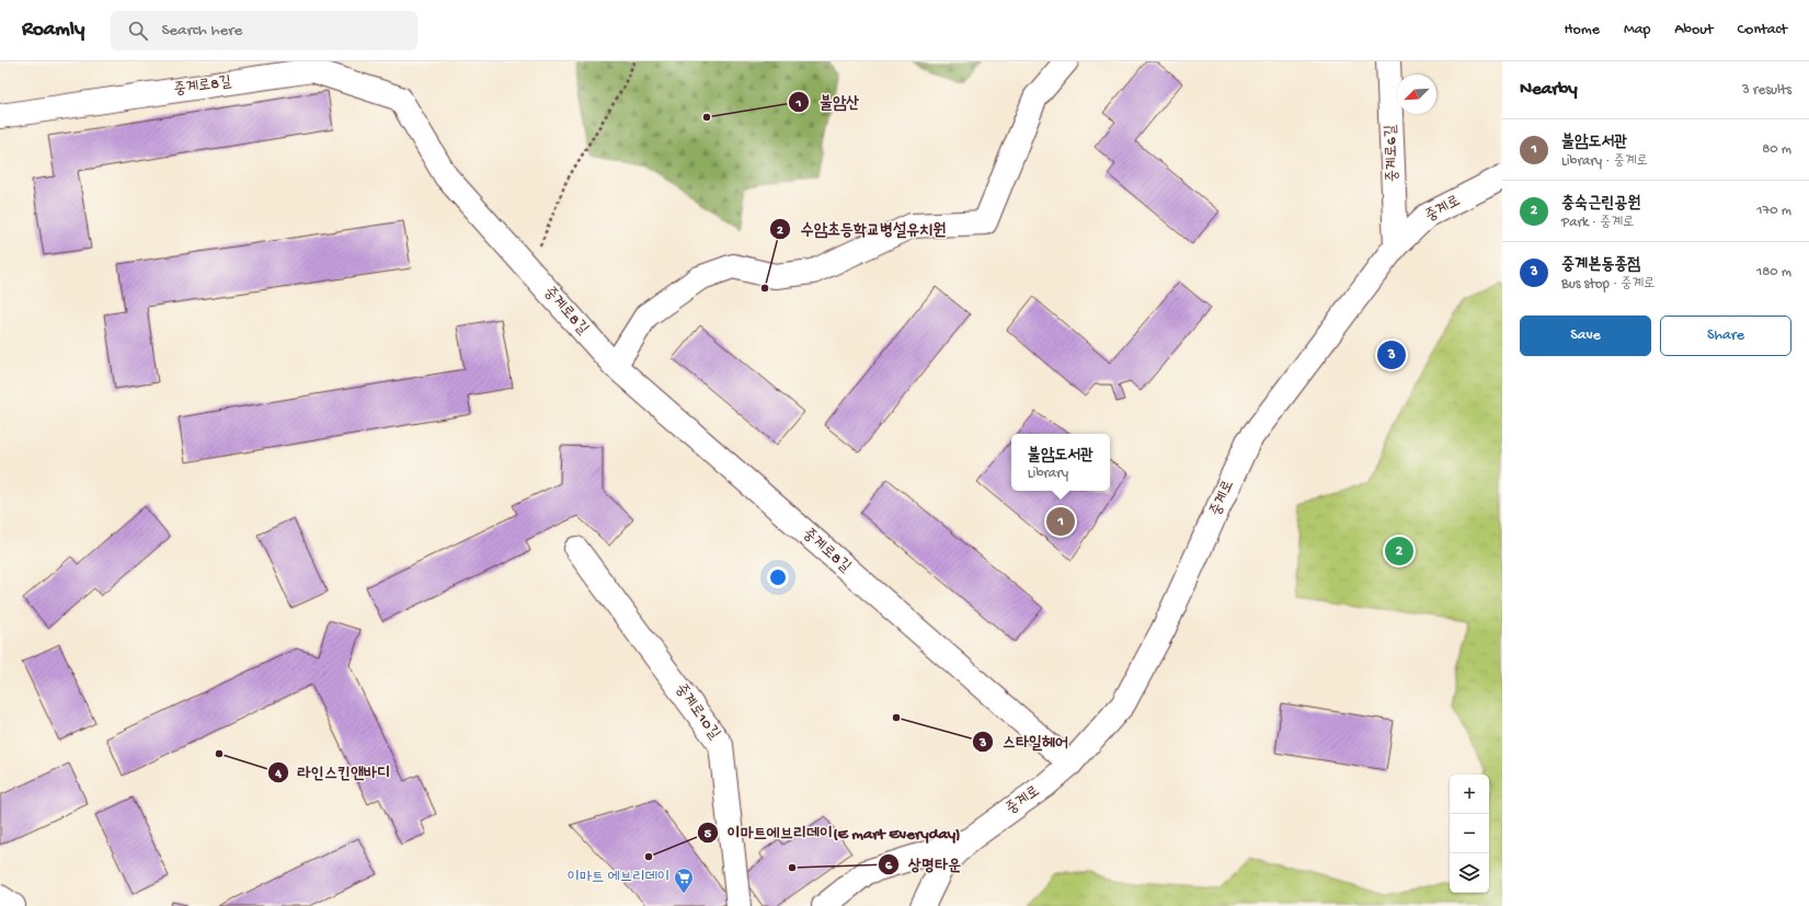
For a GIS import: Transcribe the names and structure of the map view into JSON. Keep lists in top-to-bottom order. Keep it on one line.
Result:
{"streets":{"street":["중계로8길","중계로6길","중계로","중계로10길"]},"crossings":[["중계로8길","중계로"],["중계로6길","중계로"]],"places":{"other":["불암산","수암초등학교병설유치원","스타일헤어","라인스킨앤바디","이마트에브리데이(E mart Everyday)","상명타운"],"supermarket":["이마트 에브리데이"]},"north":"bottom left","page":{"header":"Roamly","search":"Search here","nav":["Home","Map","About","Contact"],"heading":["Nearby","3 results"],"list":[{"mark":"1","name":"불암도서관","note":"Library · 중계로","value":"80 m"},{"mark":"2","name":"충숙근린공원","note":"Park · 중계로","value":"170 m"},{"mark":"3","name":"중계본동종점","note":"Bus stop · 중계로","value":"180 m"}],"buttons":["Save","Share"],"pins":["3","1","2"],"popup":["불암도서관","Library"],"map_buttons":["+","−"]}}
